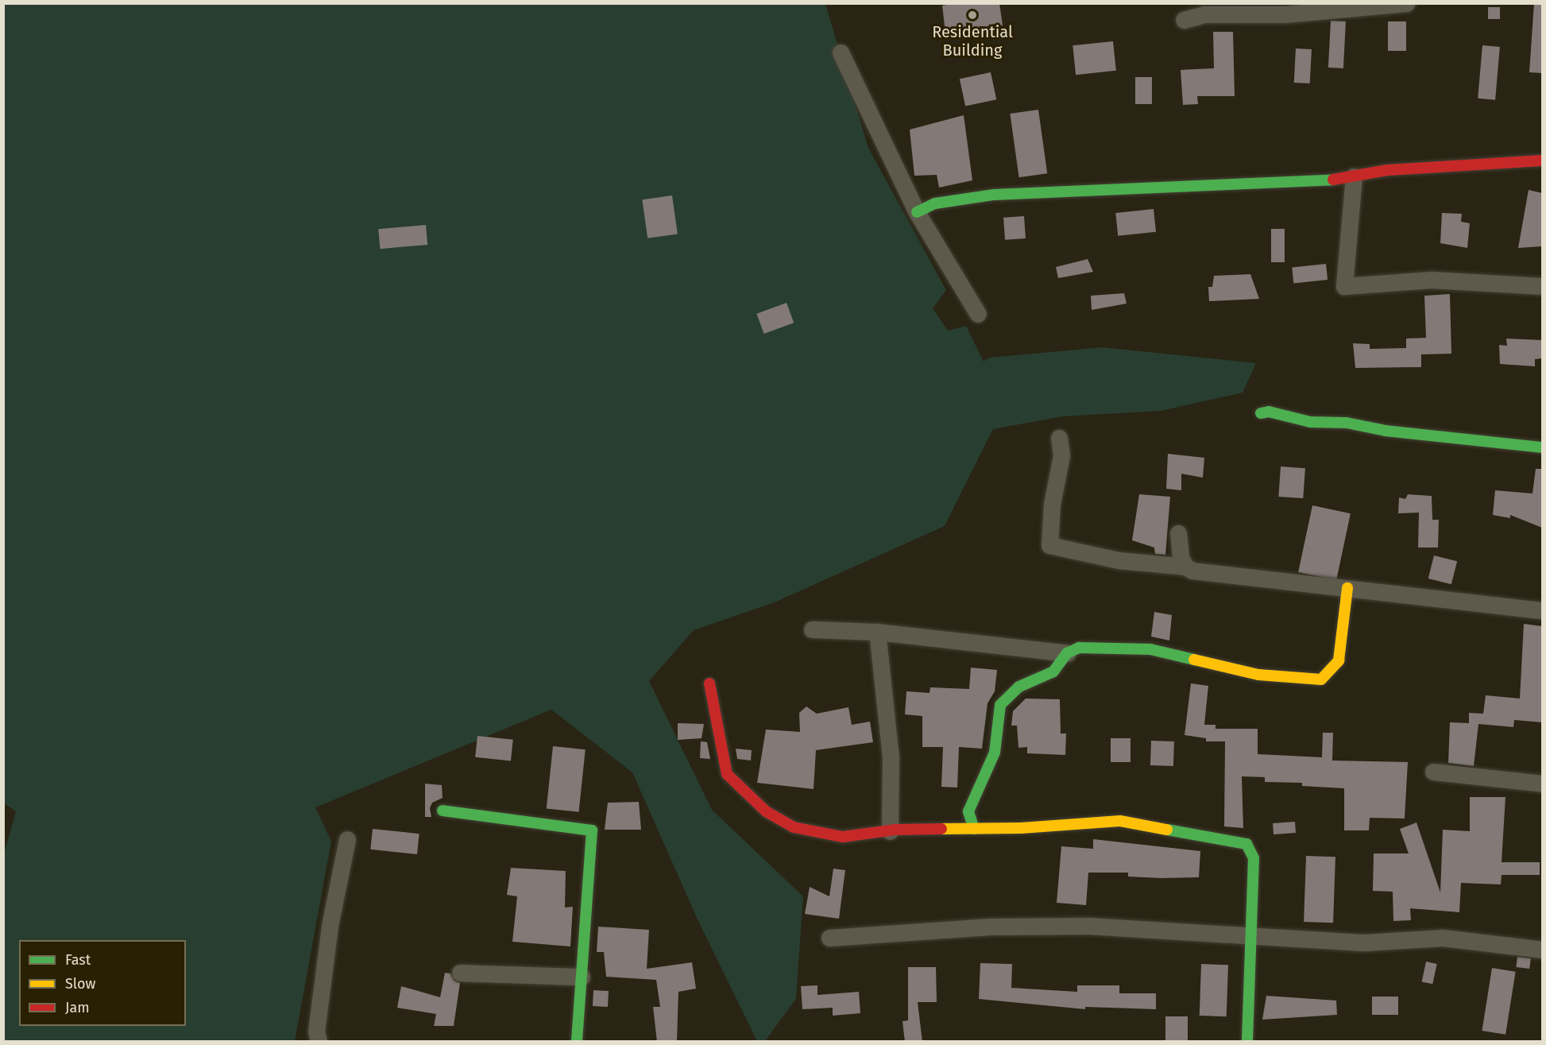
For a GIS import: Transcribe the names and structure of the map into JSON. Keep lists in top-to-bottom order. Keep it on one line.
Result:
{"places":["Residential Building"],"legend":["Fast","Slow","Jam"]}
